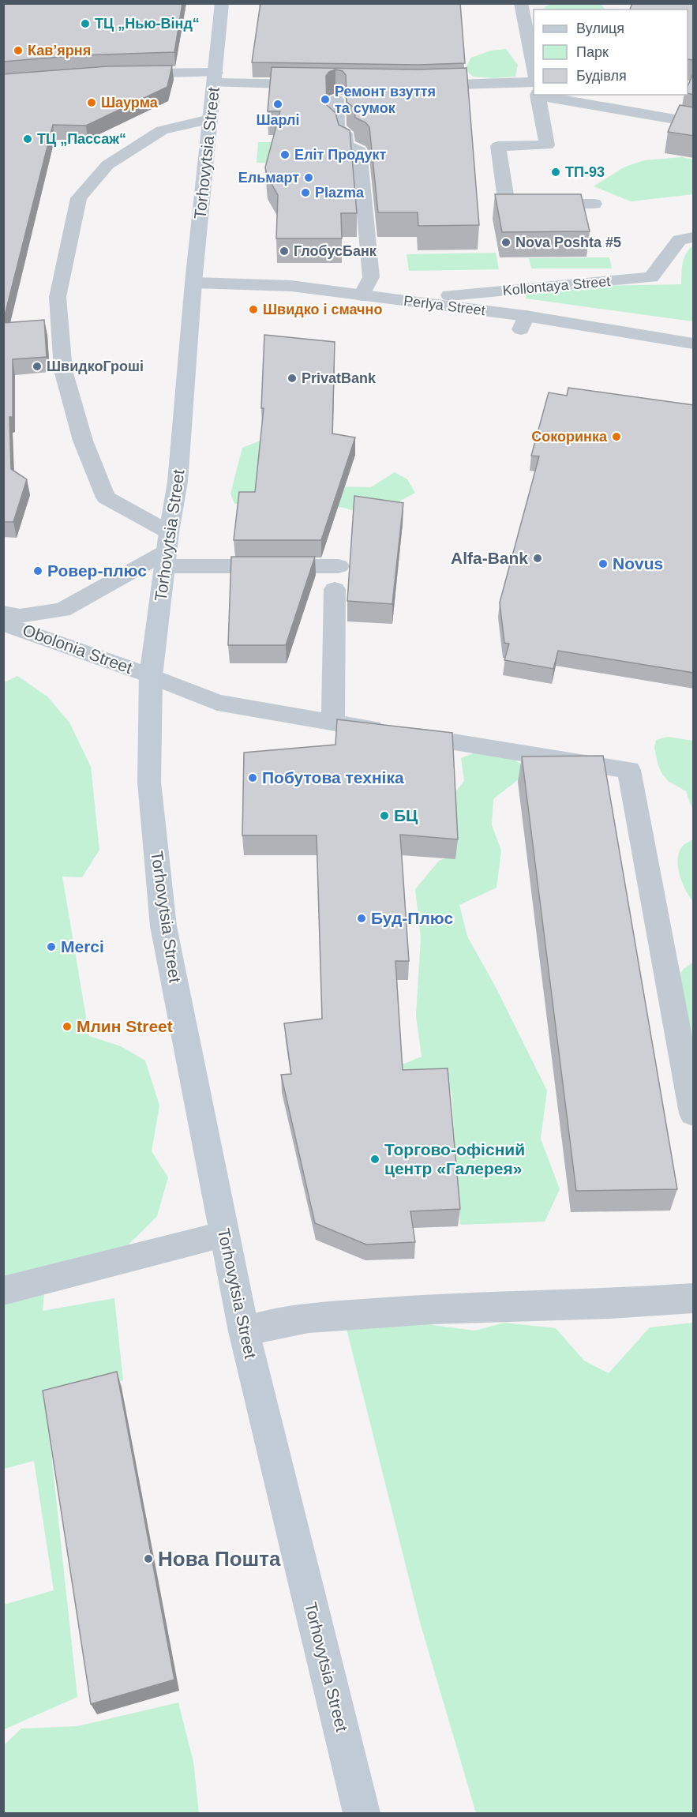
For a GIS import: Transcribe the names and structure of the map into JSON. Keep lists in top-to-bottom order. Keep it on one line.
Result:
{"streets":{"main road":["Torhovytsia Street"],"street":["Kollontaya Street","Perlya Street","Obolonia Street"]},"crossings":[["Torhovytsia Street","Perlya Street"],["Torhovytsia Street","Obolonia Street"],["Kollontaya Street","Perlya Street"]],"places":["ТЦ „Нью-Вінд“","Кав’ярня","Ремонт взуття та сумок","Шаурма","Шарлі","ТЦ „Пассаж“","Еліт Продукт","ТП-93","Ельмарт","Plazma","Nova Poshta #5","ГлобусБанк","Швидко і смачно","ШвидкоГроші","PrivatBank","Сокоринка","Alfa-Bank","Novus","Ровер-плюс","Побутова техніка","БЦ","Буд-Плюс","Merci","Млин Street","Торгово-офісний центр «Галерея»","Нова Пошта"],"legend":["Вулиця","Парк","Будівля"]}
